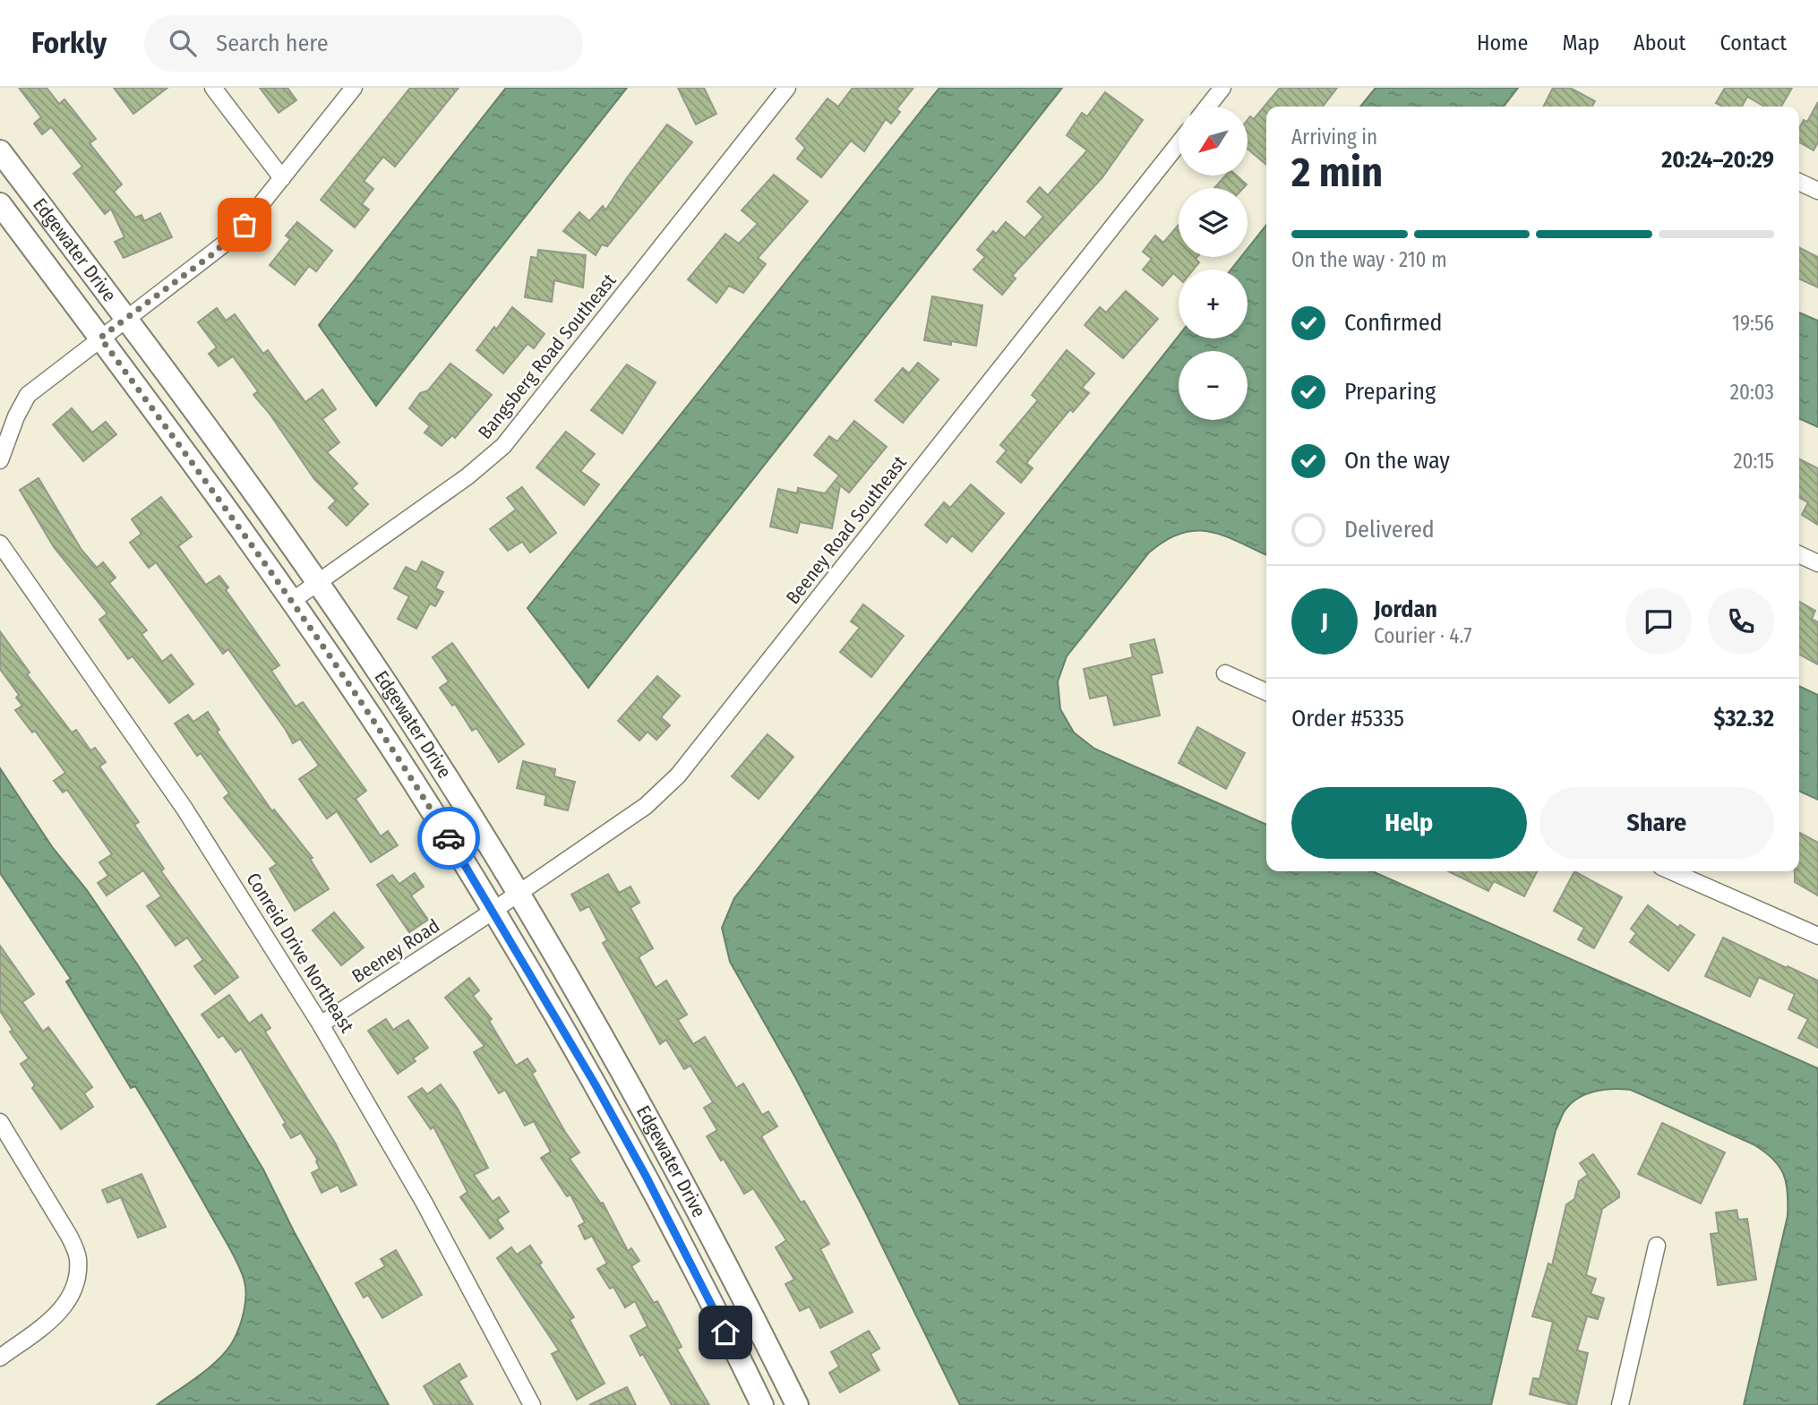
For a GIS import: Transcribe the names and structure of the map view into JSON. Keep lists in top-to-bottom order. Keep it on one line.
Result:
{"streets":{"street":["Edgewater Drive","Bangsberg Road Southeast","Beeney Road Southeast","Beeney Road","Conreid Drive Northeast"]},"crossings":[["Edgewater Drive","Bangsberg Road Southeast"],["Edgewater Drive","Beeney Road Southeast"],["Edgewater Drive","Beeney Road"],["Beeney Road Southeast","Beeney Road"],["Beeney Road","Conreid Drive Northeast"]],"north":"bottom left","page":{"header":"Forkly","search":"Search here","nav":["Home","Map","About","Contact"],"map_buttons":["+","−"],"heading":["2 min","Arriving in","20:24–20:29"],"panel":["Jordan","Courier · 4.7","Order #5335","$32.32"],"bar":"On the way · 210 m","list":[["Confirmed","19:56"],["Preparing","20:03"],["On the way","20:15"],"Delivered"],"round":"J","buttons":["Help","Share"]}}
